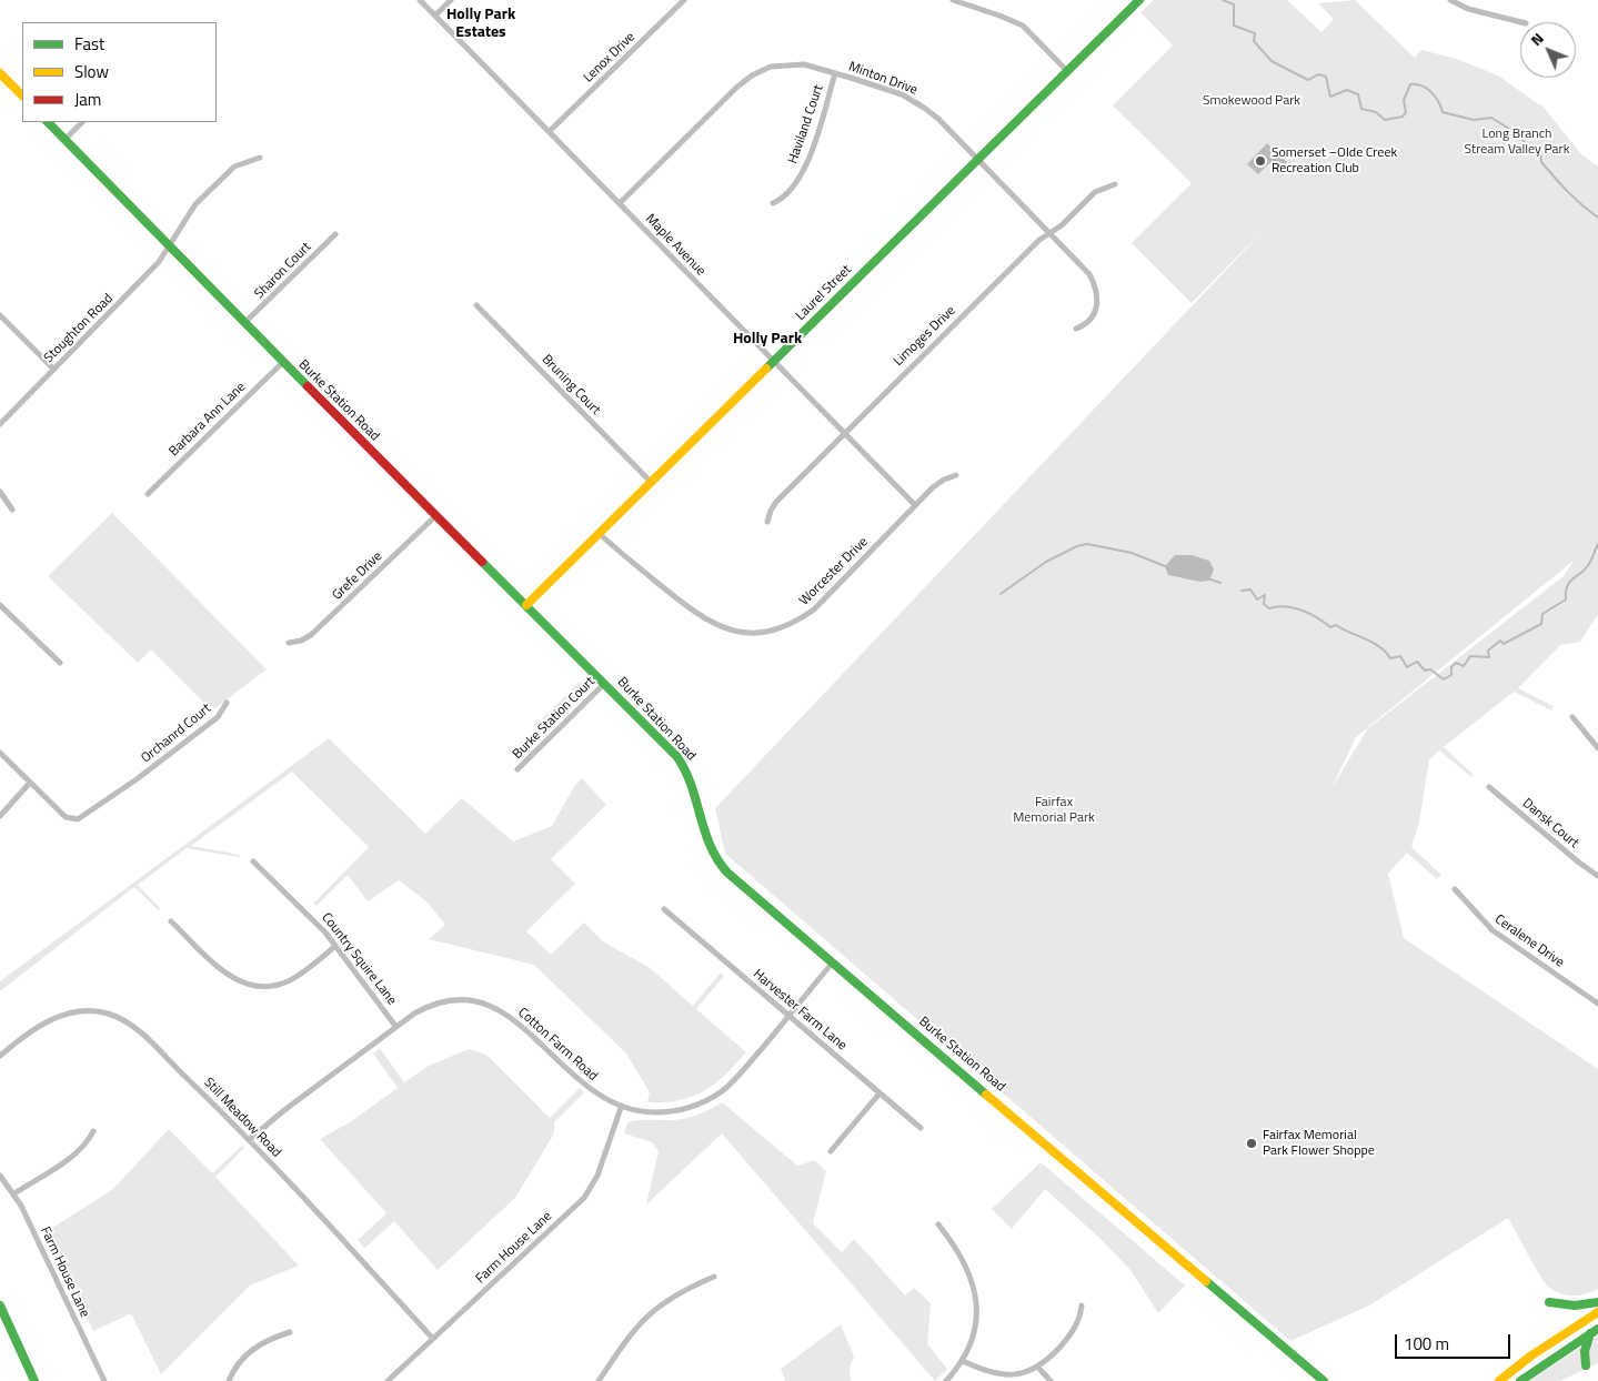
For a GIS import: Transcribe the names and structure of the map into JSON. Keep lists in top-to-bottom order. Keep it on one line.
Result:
{"streets":{"street":["Lenox Drive","Minton Drive","Haviland Court","Maple Avenue","Sharon Court","Laurel Street","Stoughton Road","Limoges Drive","Bruning Court","Burke Station Road","Barbara Ann Lane","Worcester Drive","Grefe Drive","Burke Station Court","Orchanrd Court","Dansk Court","Ceralene Drive","Country Squire Lane","Harvester Farm Lane","Cotton Farm Road","Still Meadow Road","Farm House Lane"]},"crossings":[["Lenox Drive","Maple Avenue"],["Minton Drive","Haviland Court"],["Minton Drive","Maple Avenue"],["Minton Drive","Laurel Street"],["Minton Drive","Limoges Drive"],["Maple Avenue","Laurel Street"],["Maple Avenue","Limoges Drive"],["Maple Avenue","Worcester Drive"],["Sharon Court","Burke Station Road"],["Laurel Street","Bruning Court"],["Laurel Street","Burke Station Road"],["Laurel Street","Worcester Drive"],["Stoughton Road","Burke Station Road"],["Burke Station Road","Barbara Ann Lane"],["Burke Station Road","Grefe Drive"],["Burke Station Road","Burke Station Court"],["Burke Station Road","Cotton Farm Road"],["Country Squire Lane","Cotton Farm Road"],["Harvester Farm Lane","Cotton Farm Road"],["Cotton Farm Road","Still Meadow Road"],["Cotton Farm Road","Farm House Lane"],["Still Meadow Road","Farm House Lane"]],"districts":["Holly Park Estates","Holly Park"],"parks":["Smokewood Park","Long Branch Stream Valley Park","Fairfax Memorial Park"],"places":["Somerset –Olde Creek Recreation Club","Fairfax Memorial Park Flower Shoppe"],"legend":["Fast","Slow","Jam"],"scale_bar":"100 m","north":"top left"}
